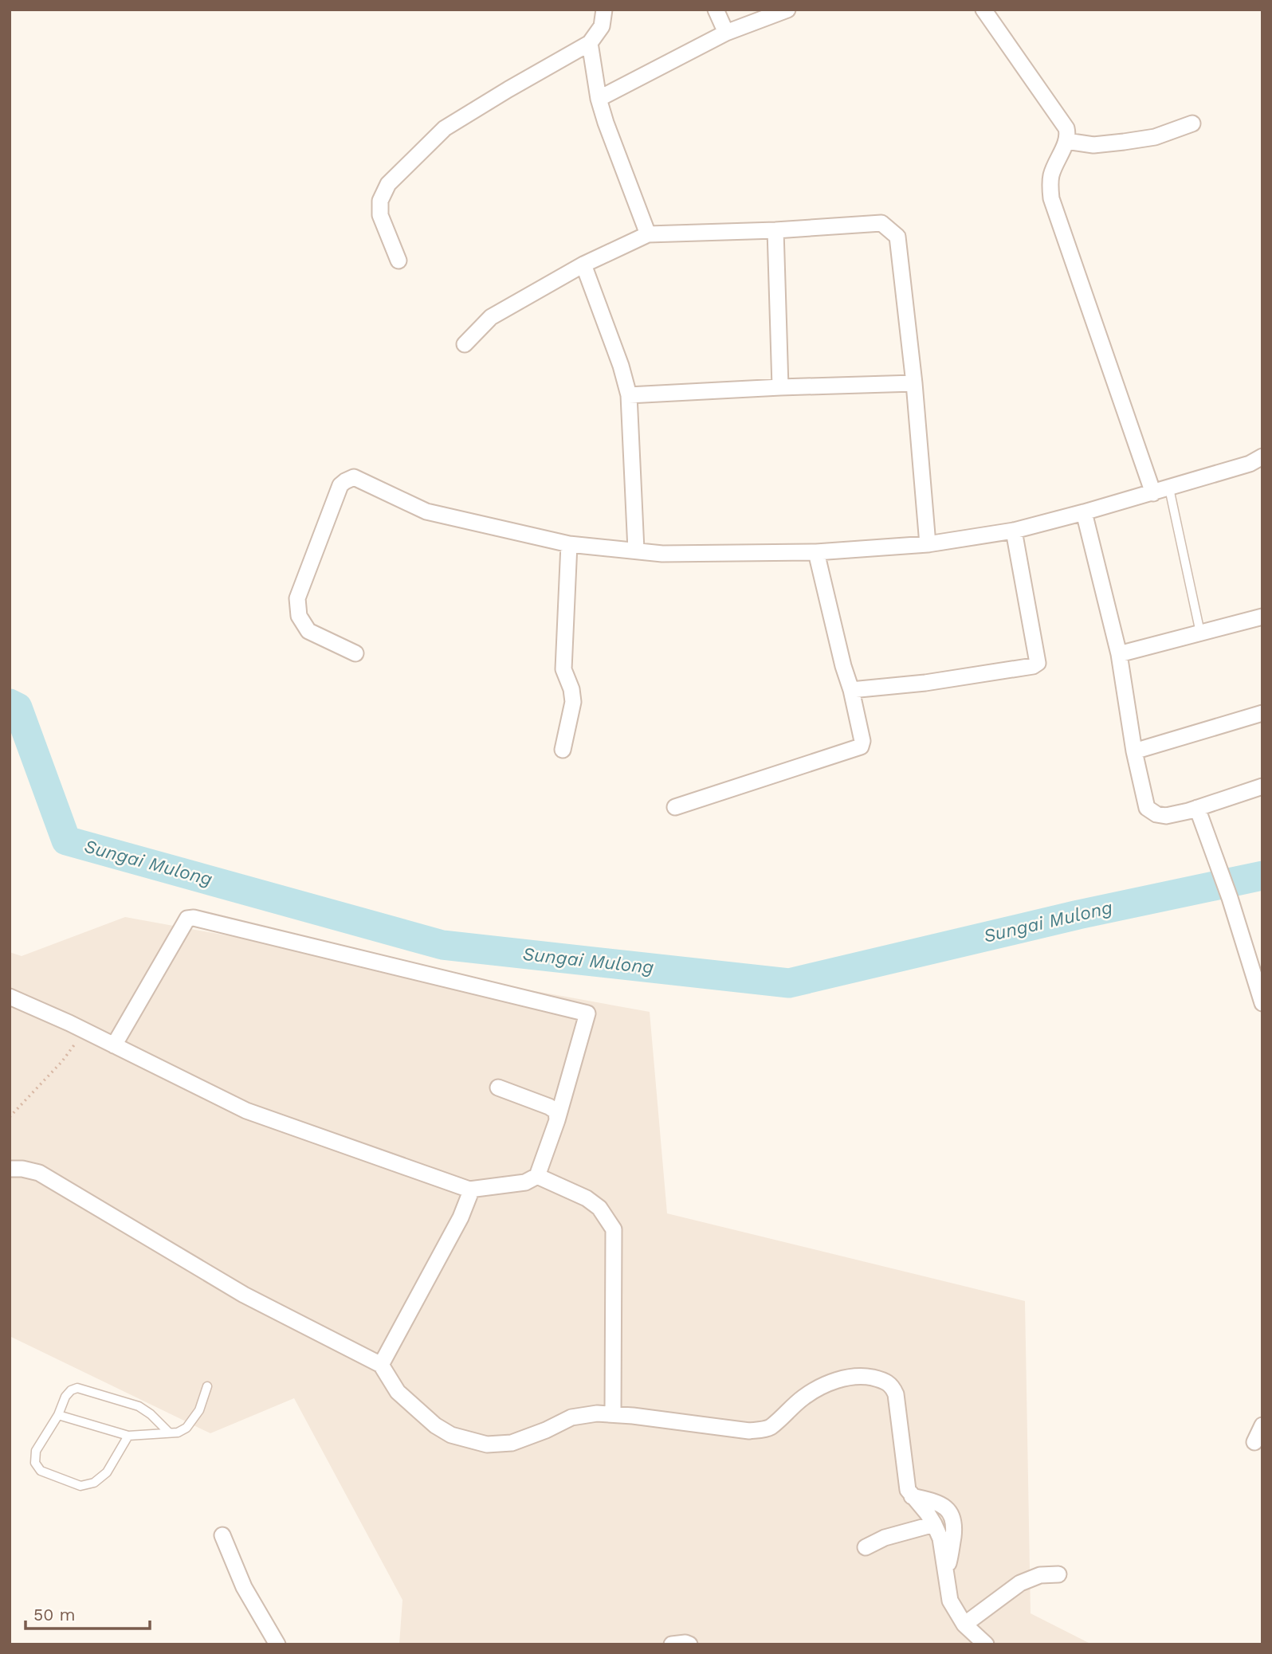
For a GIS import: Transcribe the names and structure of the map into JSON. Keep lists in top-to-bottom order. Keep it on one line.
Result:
{"water":["Sungai Mulong"],"scale_bar":"50 m"}
